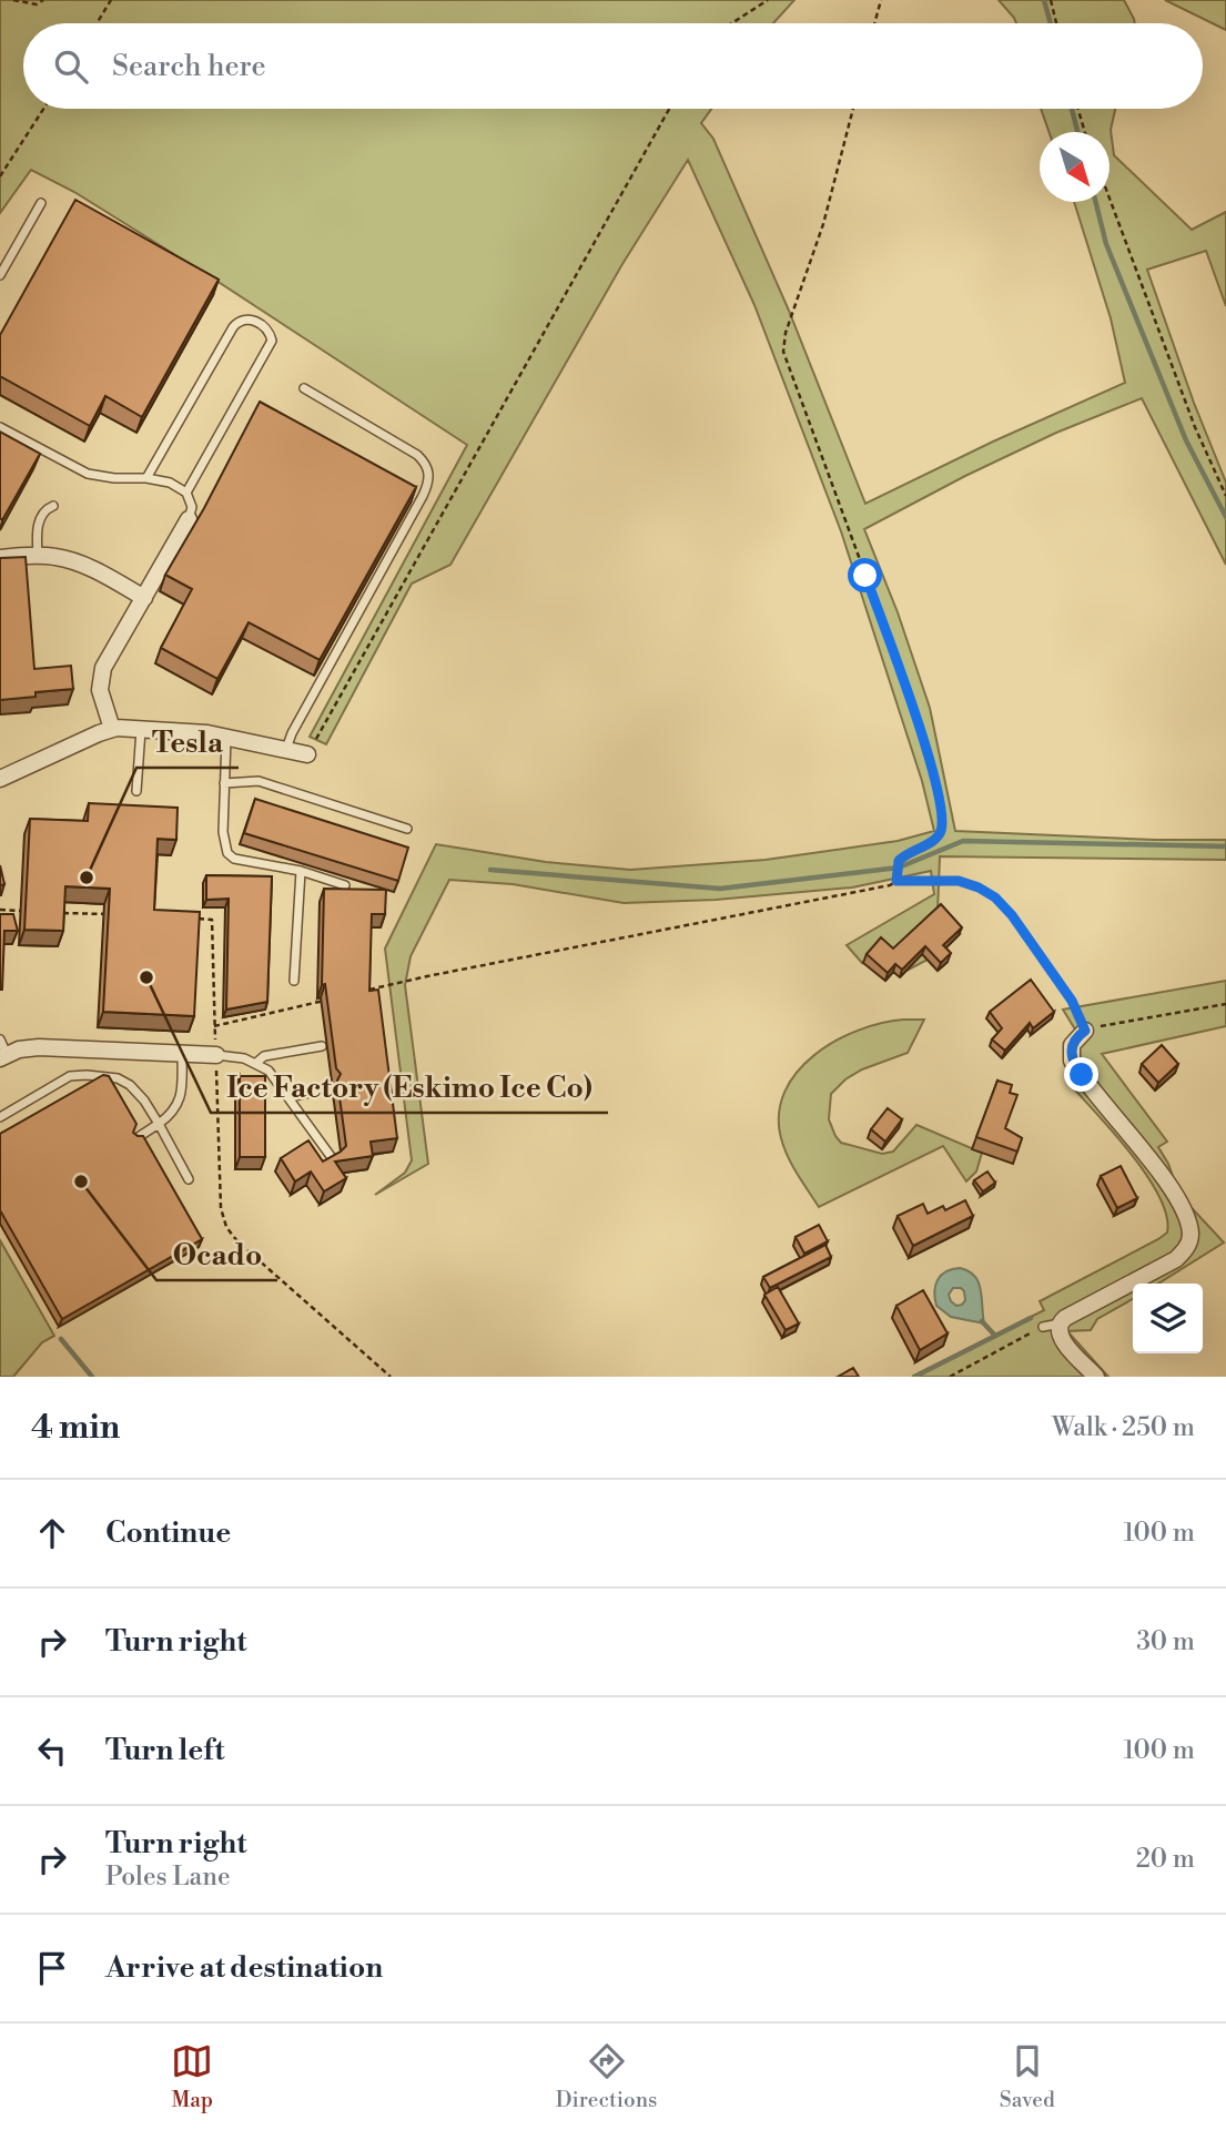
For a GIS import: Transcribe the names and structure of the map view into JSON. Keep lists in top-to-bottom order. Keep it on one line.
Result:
{"places":["Tesla","Ice Factory (Eskimo Ice Co)","Ocado"],"north":"bottom right","page":{"search":"Search here","heading":["4 min","Walk · 250 m"],"list":[["Continue","100 m"],["Turn right","30 m"],["Turn left","100 m"],["Turn right","Poles Lane","20 m"],"Arrive at destination"],"nav":["Map","Directions","Saved"]}}
